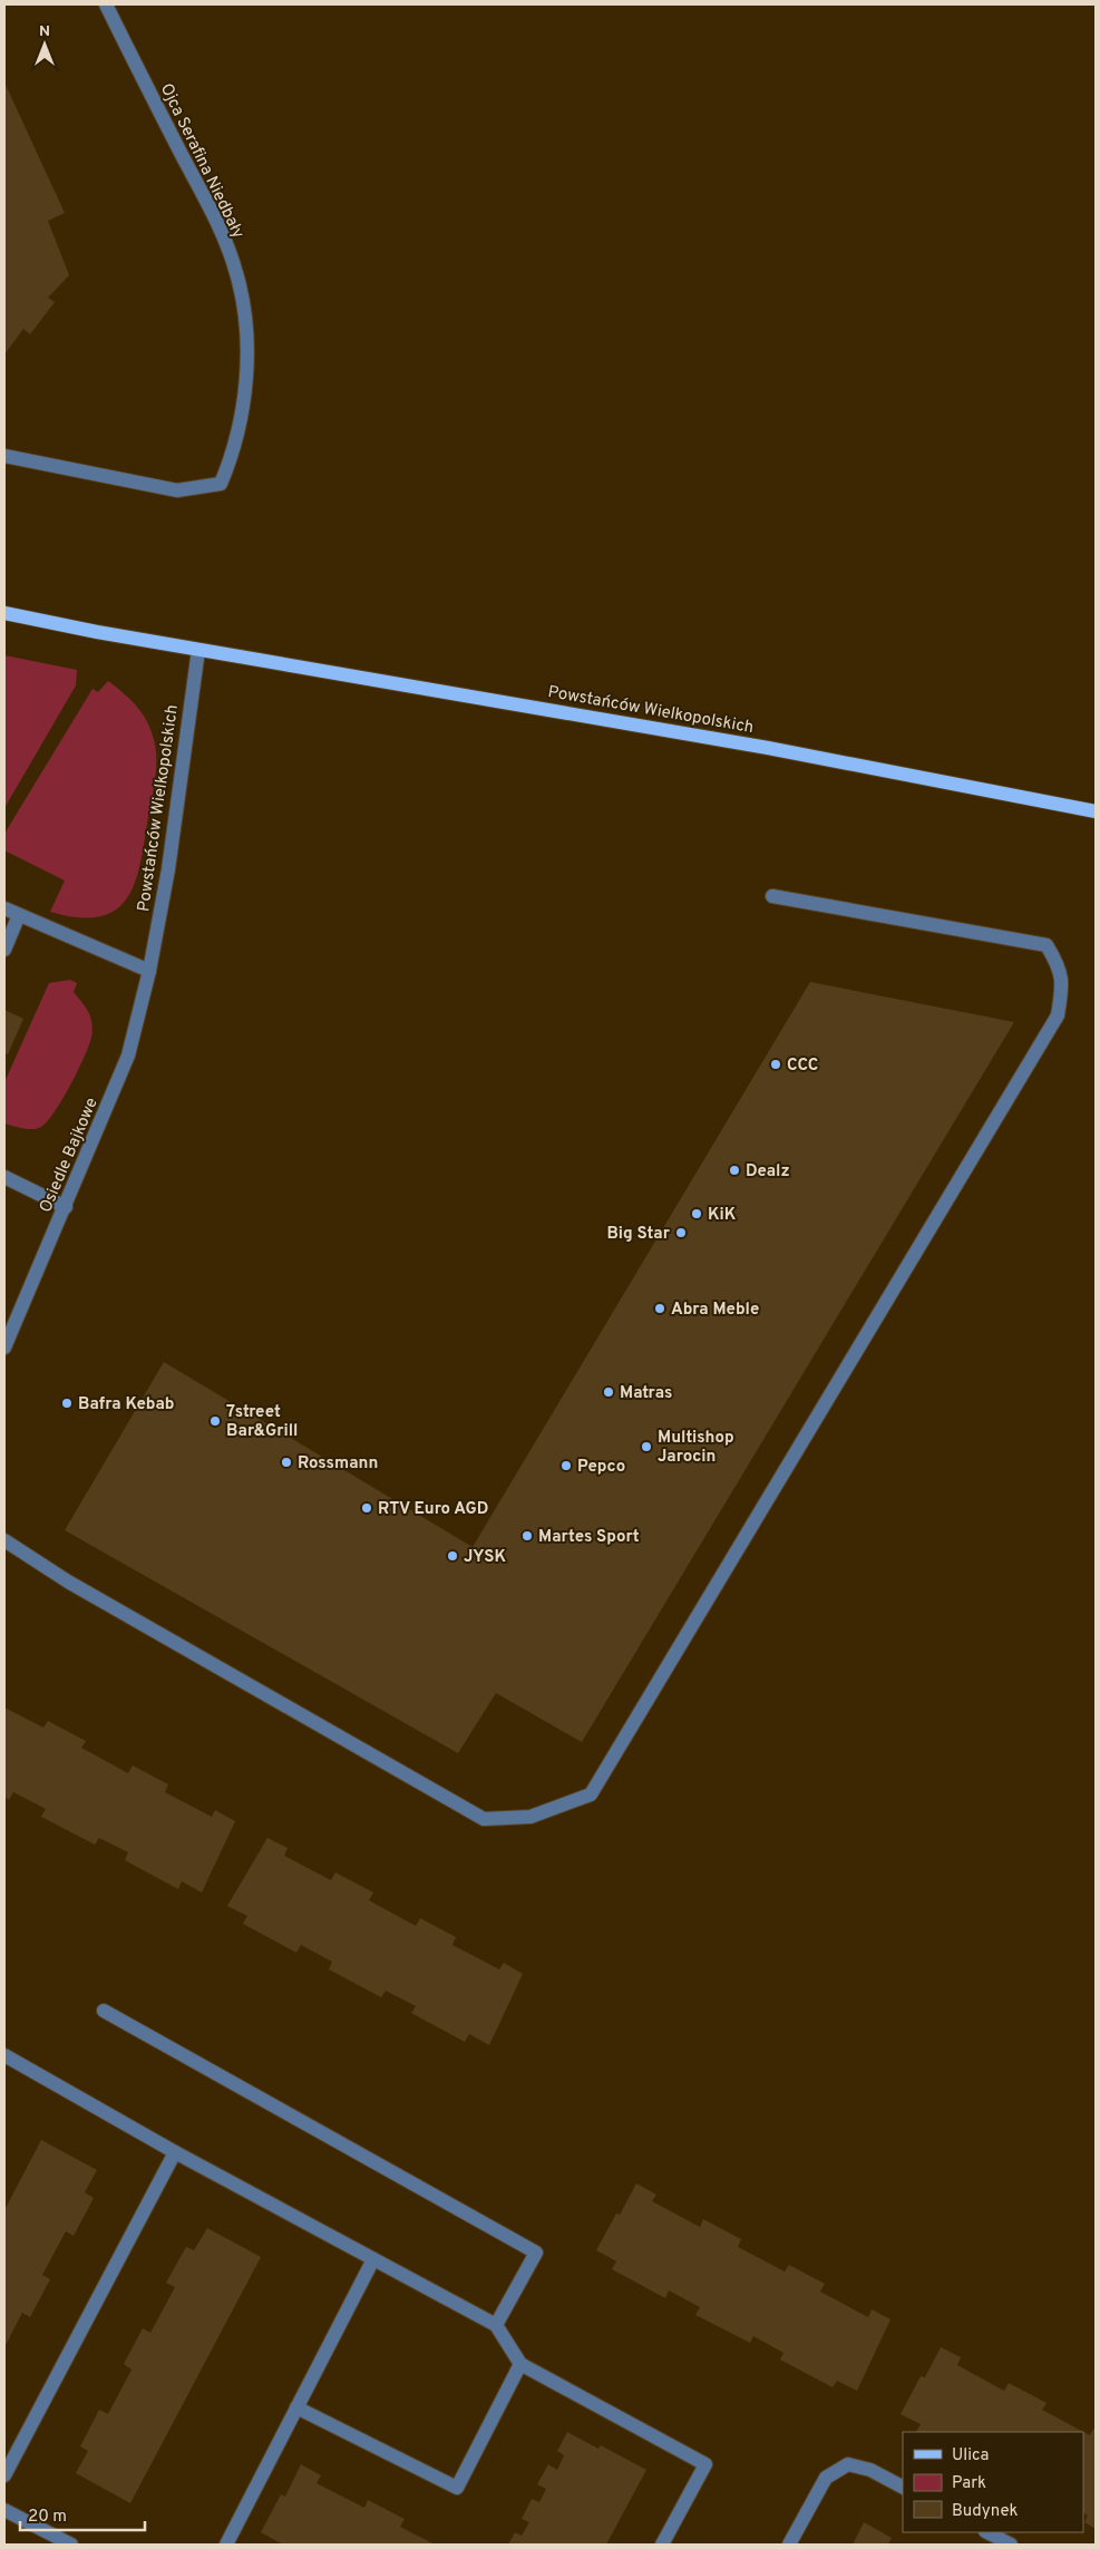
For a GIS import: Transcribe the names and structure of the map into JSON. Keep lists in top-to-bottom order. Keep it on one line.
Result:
{"streets":{"main road":["Powstańców Wielkopolskich"],"street":["Ojca Serafina Niedbały","Osiedle Bajkowe"]},"crossings":[["Powstańców Wielkopolskich","Osiedle Bajkowe"]],"places":["CCC","Dealz","KiK","Big Star","Abra Meble","Matras","Bafra Kebab","7street Bar&Grill","Multishop Jarocin","Rossmann","Pepco","RTV Euro AGD","Martes Sport","JYSK"],"legend":["Ulica","Park","Budynek"],"scale_bar":"20 m","north":"top"}
